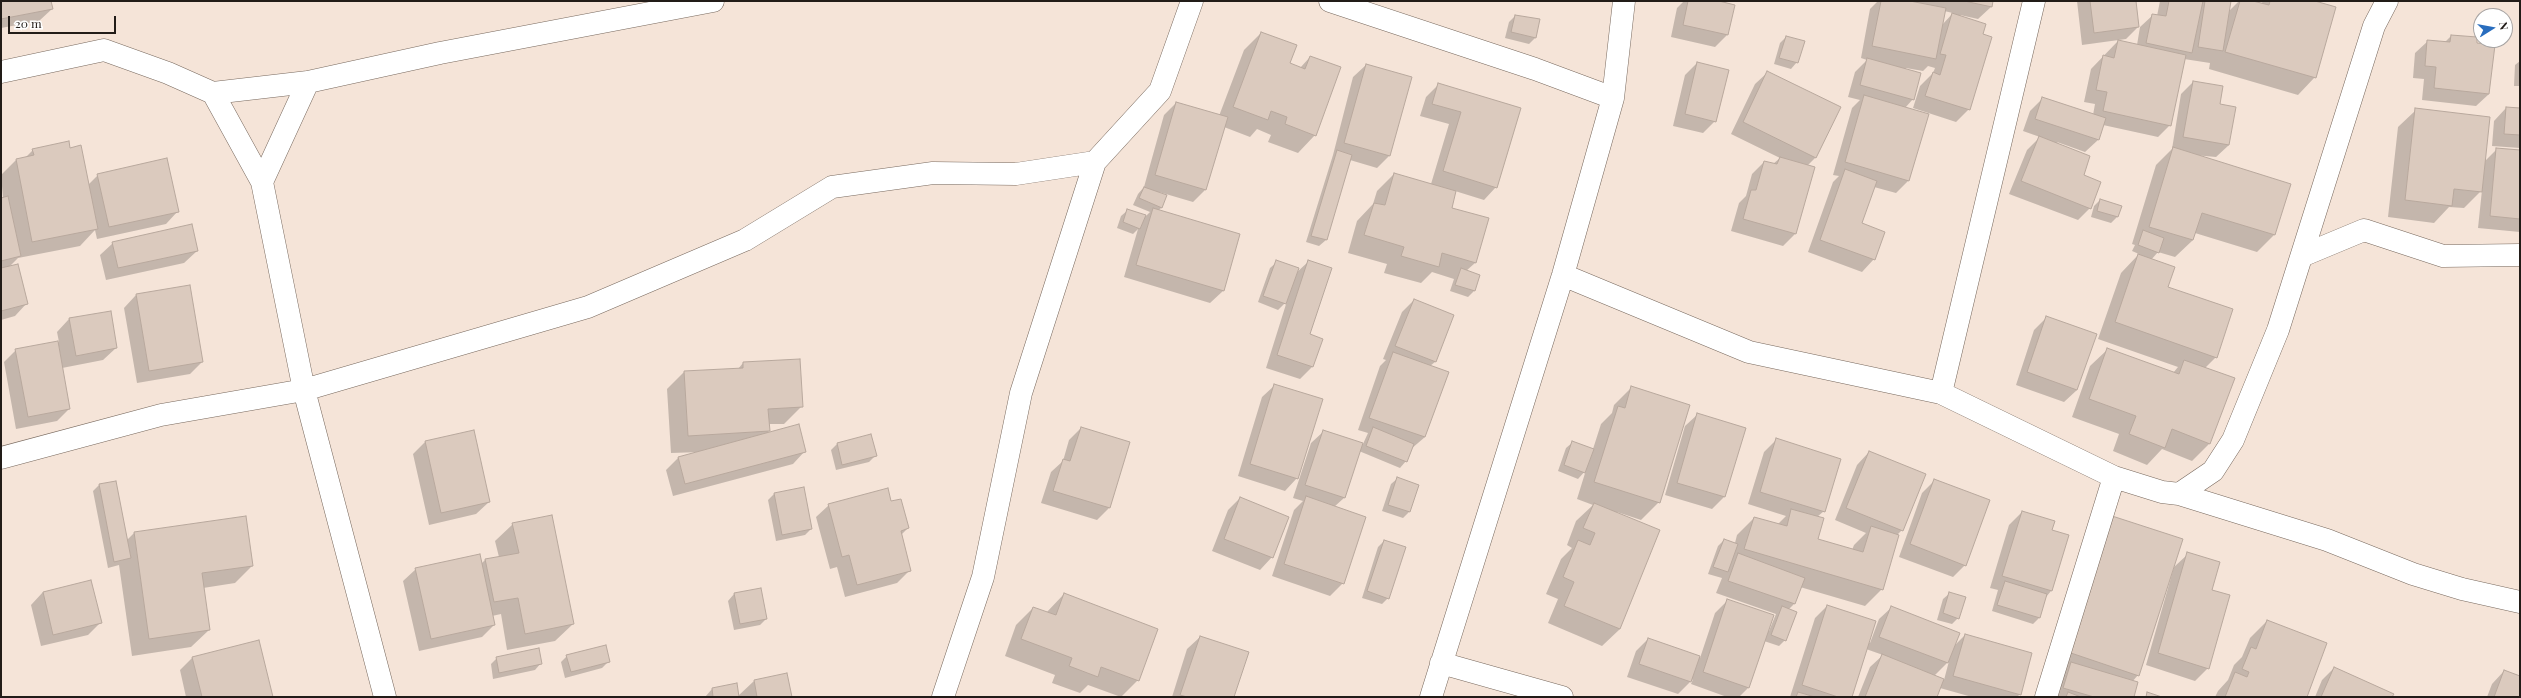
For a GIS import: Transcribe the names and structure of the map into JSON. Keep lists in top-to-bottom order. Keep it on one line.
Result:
{"scale_bar":"20 m","north":"right"}
